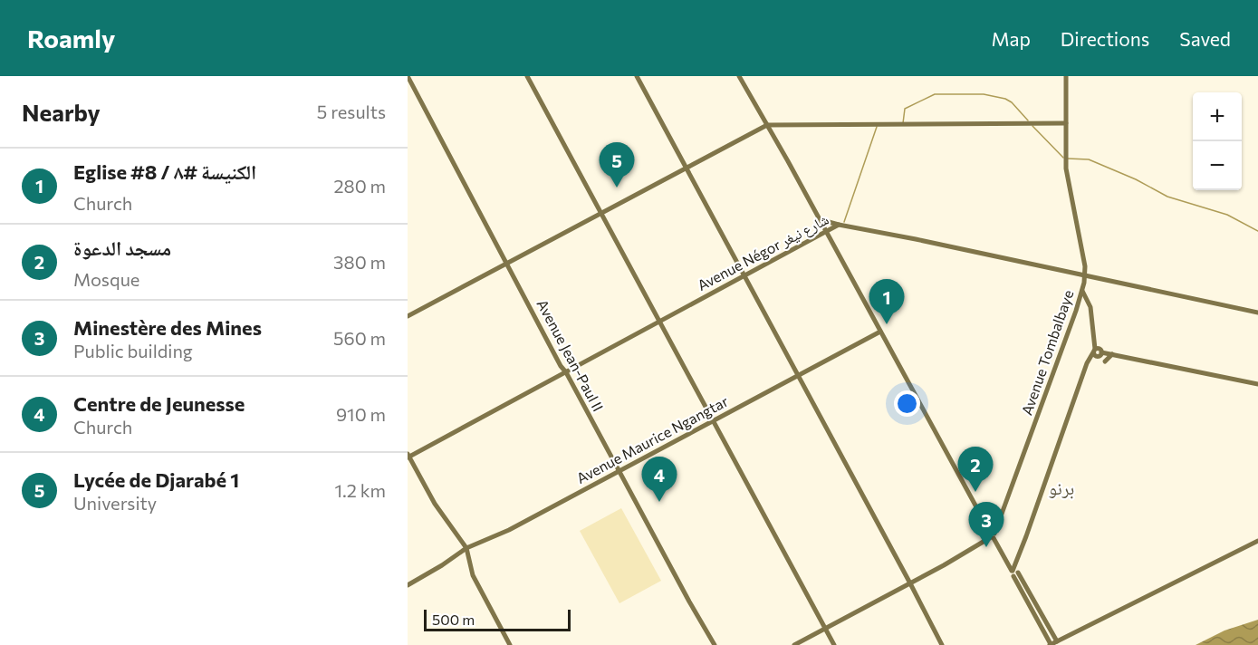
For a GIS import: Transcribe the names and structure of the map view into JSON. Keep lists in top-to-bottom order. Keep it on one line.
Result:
{"streets":{"street":["Avenue Négor شارع نيغر","Avenue Tombalbaye","Avenue Jean-Paul II","Avenue Maurice Ngangtar"]},"crossings":[["Avenue Négor شارع نيغر","Avenue Tombalbaye"],["Avenue Négor شارع نيغر","Avenue Jean-Paul II"],["Avenue Jean-Paul II","Avenue Maurice Ngangtar"]],"districts":["برنو"],"scale_bar":"500 m","page":{"header":"Roamly","nav":["Map","Directions","Saved"],"heading":["Nearby","5 results"],"map_buttons":["+","−"],"pins":["5","1","2","4","3"],"list":[{"mark":"1","name":"Eglise #8 / الكنيسة #٨","note":"Church","value":"280 m"},{"mark":"2","name":"مسجد الدعوة","note":"Mosque","value":"380 m"},{"mark":"3","name":"Minestère des Mines","note":"Public building","value":"560 m"},{"mark":"4","name":"Centre de Jeunesse","note":"Church","value":"910 m"},{"mark":"5","name":"Lycée de Djarabé 1","note":"University","value":"1.2 km"}],"scale":"500 m"}}
